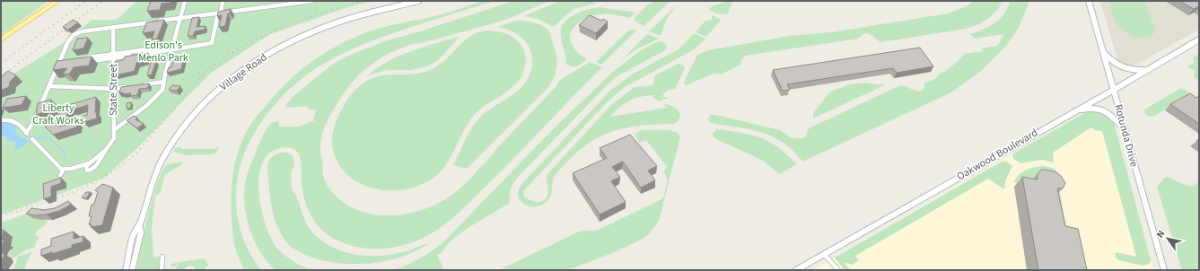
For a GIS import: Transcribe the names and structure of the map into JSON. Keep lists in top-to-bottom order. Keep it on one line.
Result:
{"streets":{"main road":["Village Road","Rotunda Drive","Oakwood Boulevard"],"street":["State Street"]},"crossings":[["Rotunda Drive","Oakwood Boulevard"]],"parks":["Edison's Menlo Park","Liberty Craft Works"],"north":"top left"}
